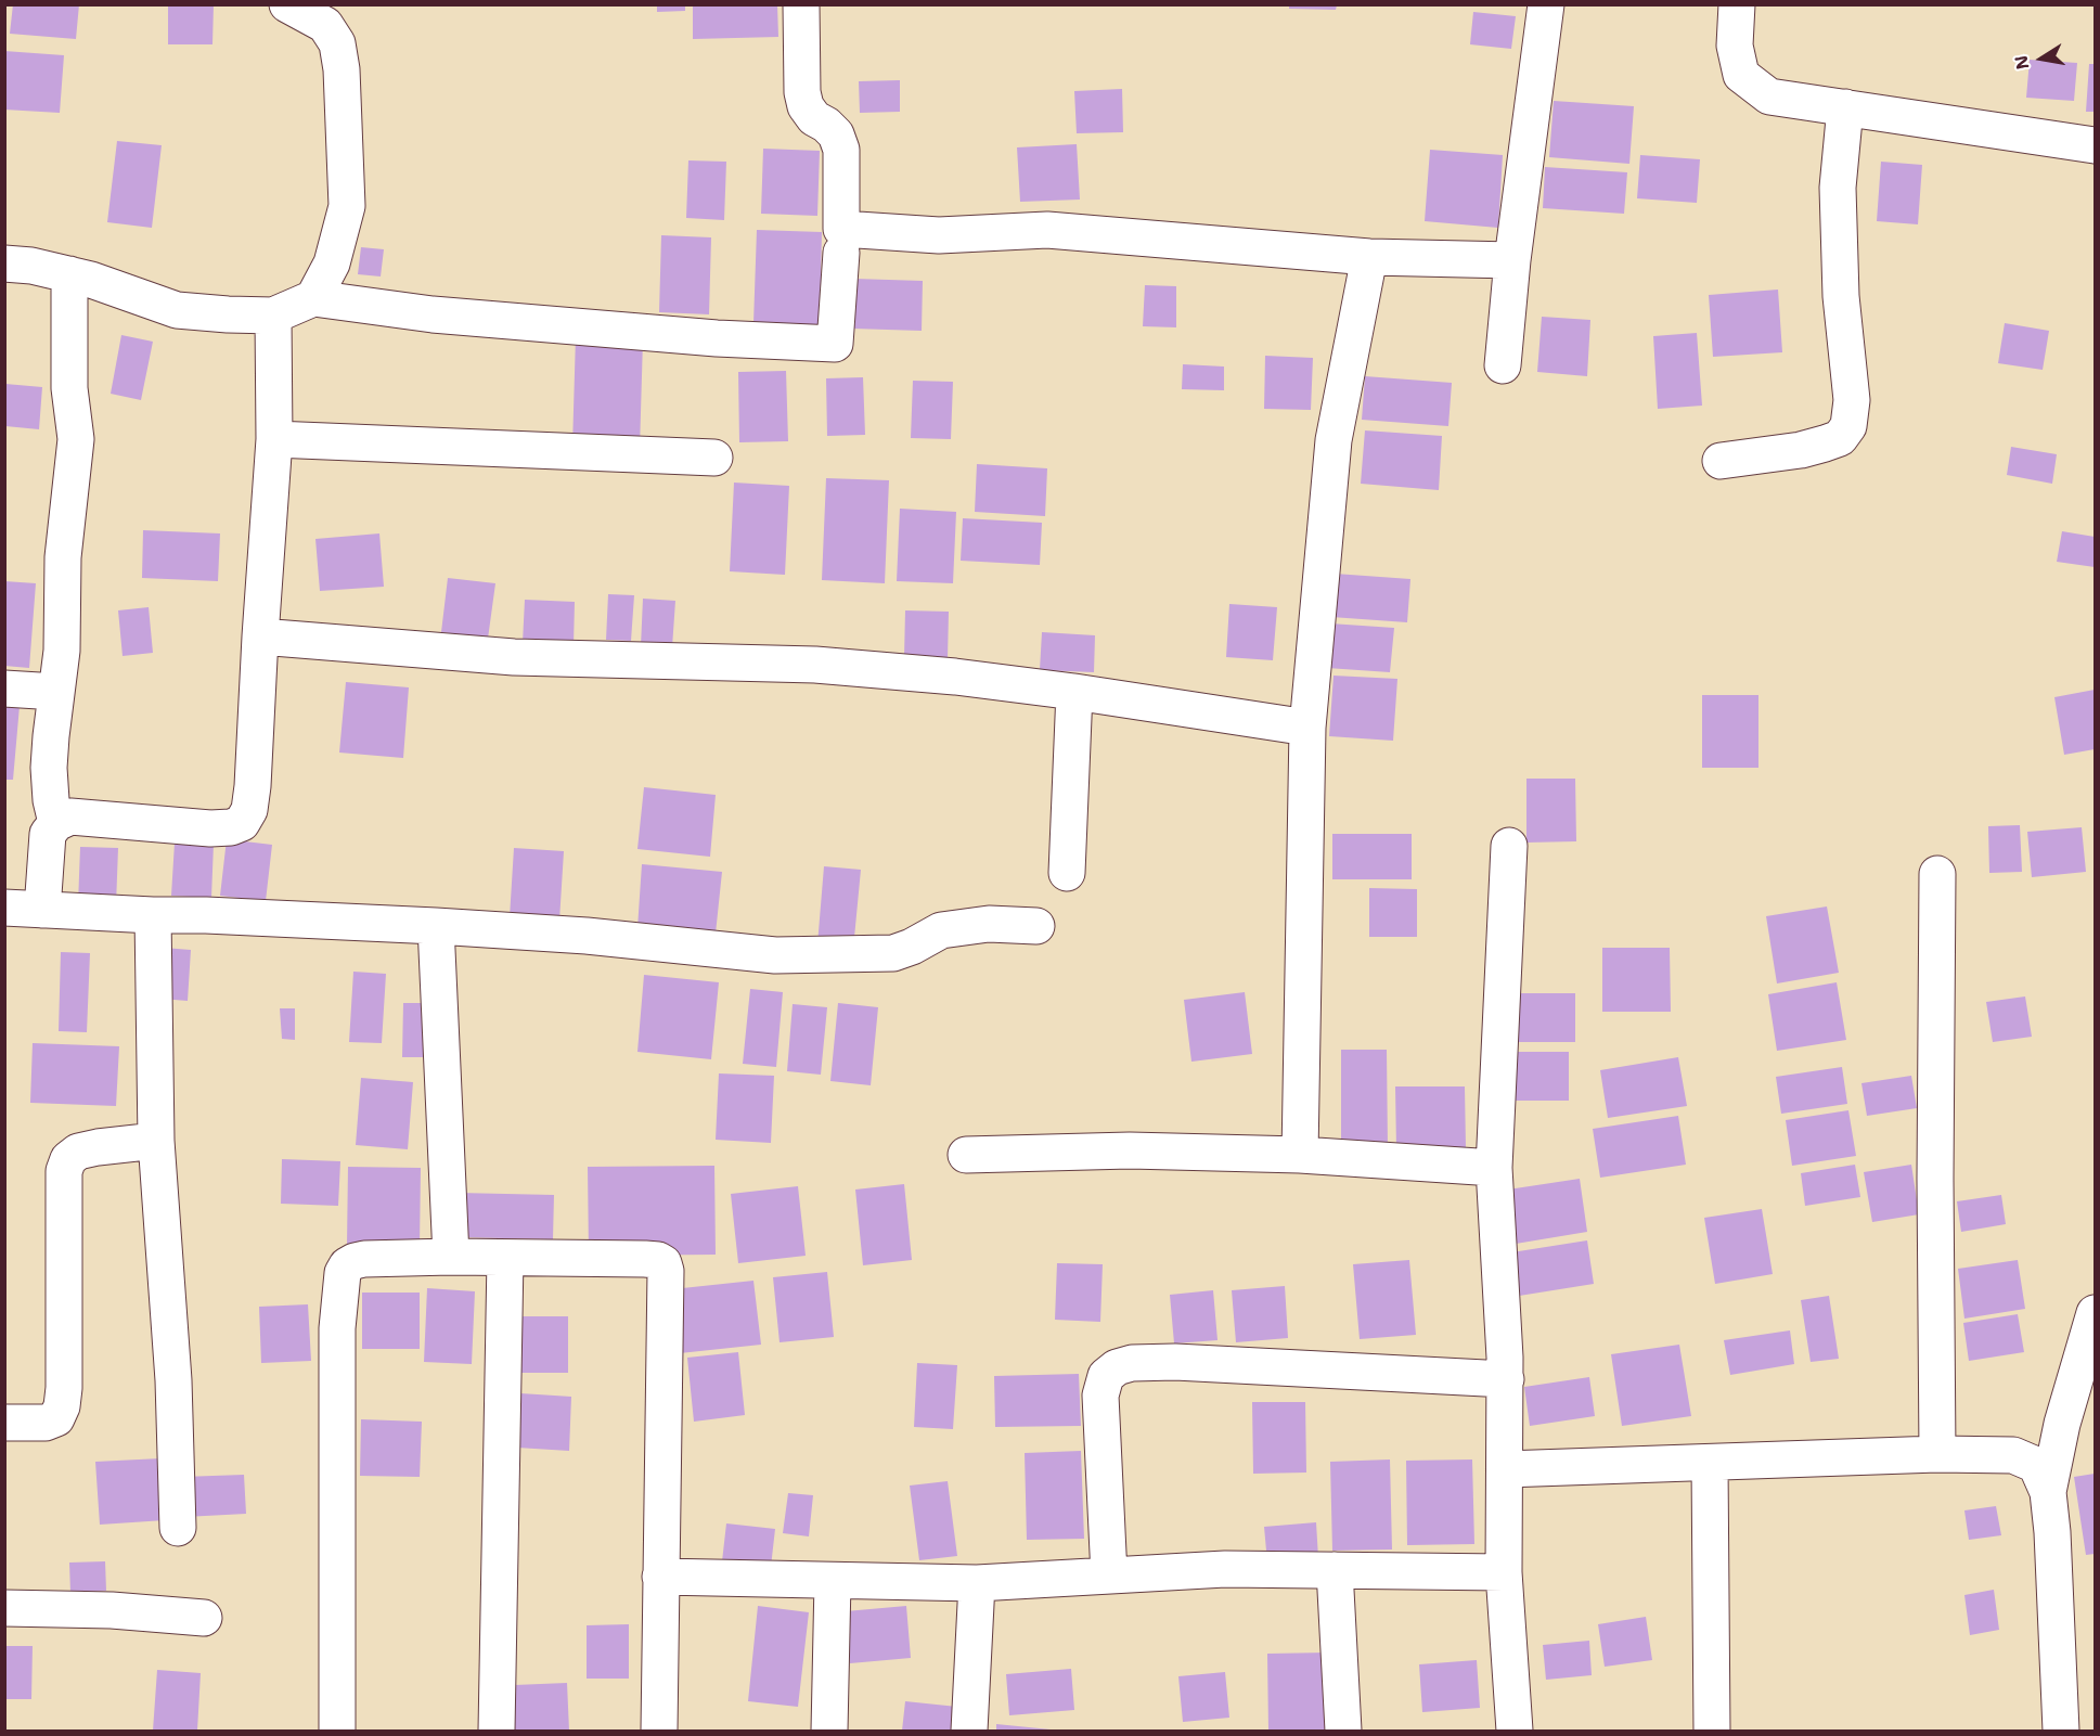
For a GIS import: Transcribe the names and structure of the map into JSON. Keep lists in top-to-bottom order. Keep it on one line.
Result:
{"north":"left"}
